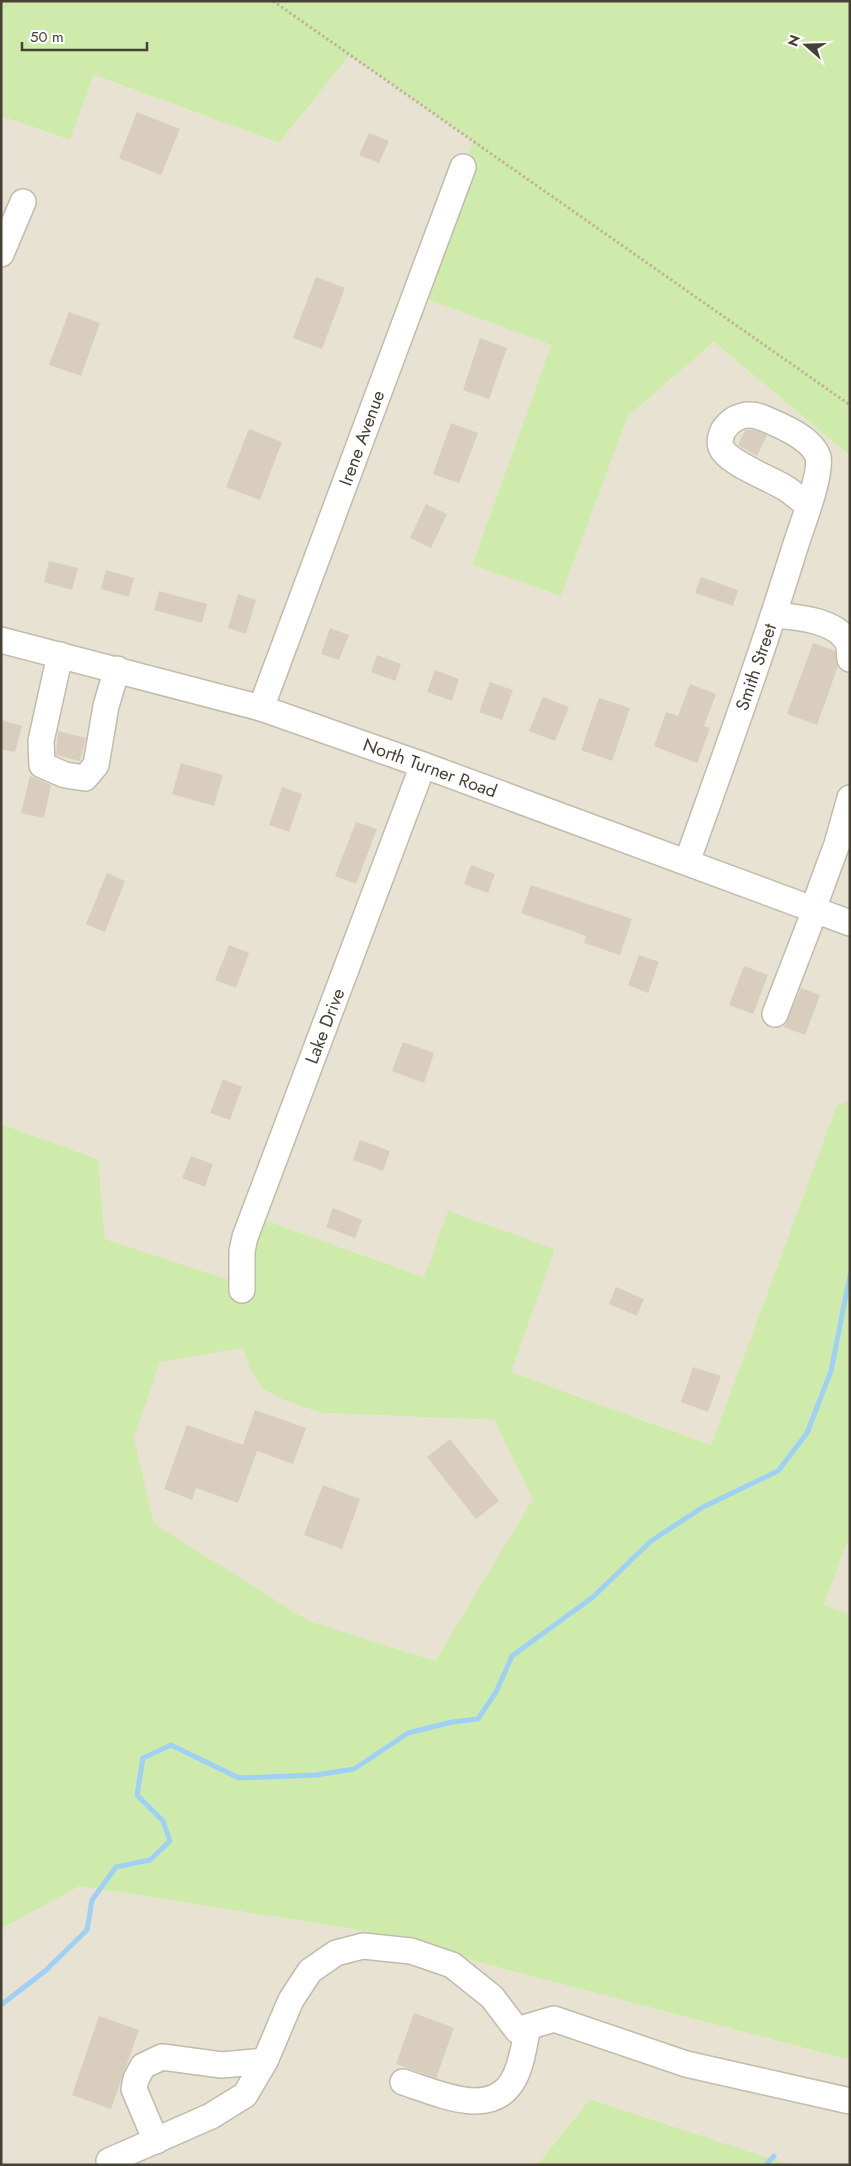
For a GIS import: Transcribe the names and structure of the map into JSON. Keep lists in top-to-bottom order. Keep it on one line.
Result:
{"streets":{"street":["Irene Avenue","Smith Street","North Turner Road","Lake Drive"]},"crossings":[["Irene Avenue","North Turner Road"],["Smith Street","North Turner Road"],["North Turner Road","Lake Drive"]],"scale_bar":"50 m","north":"left"}
